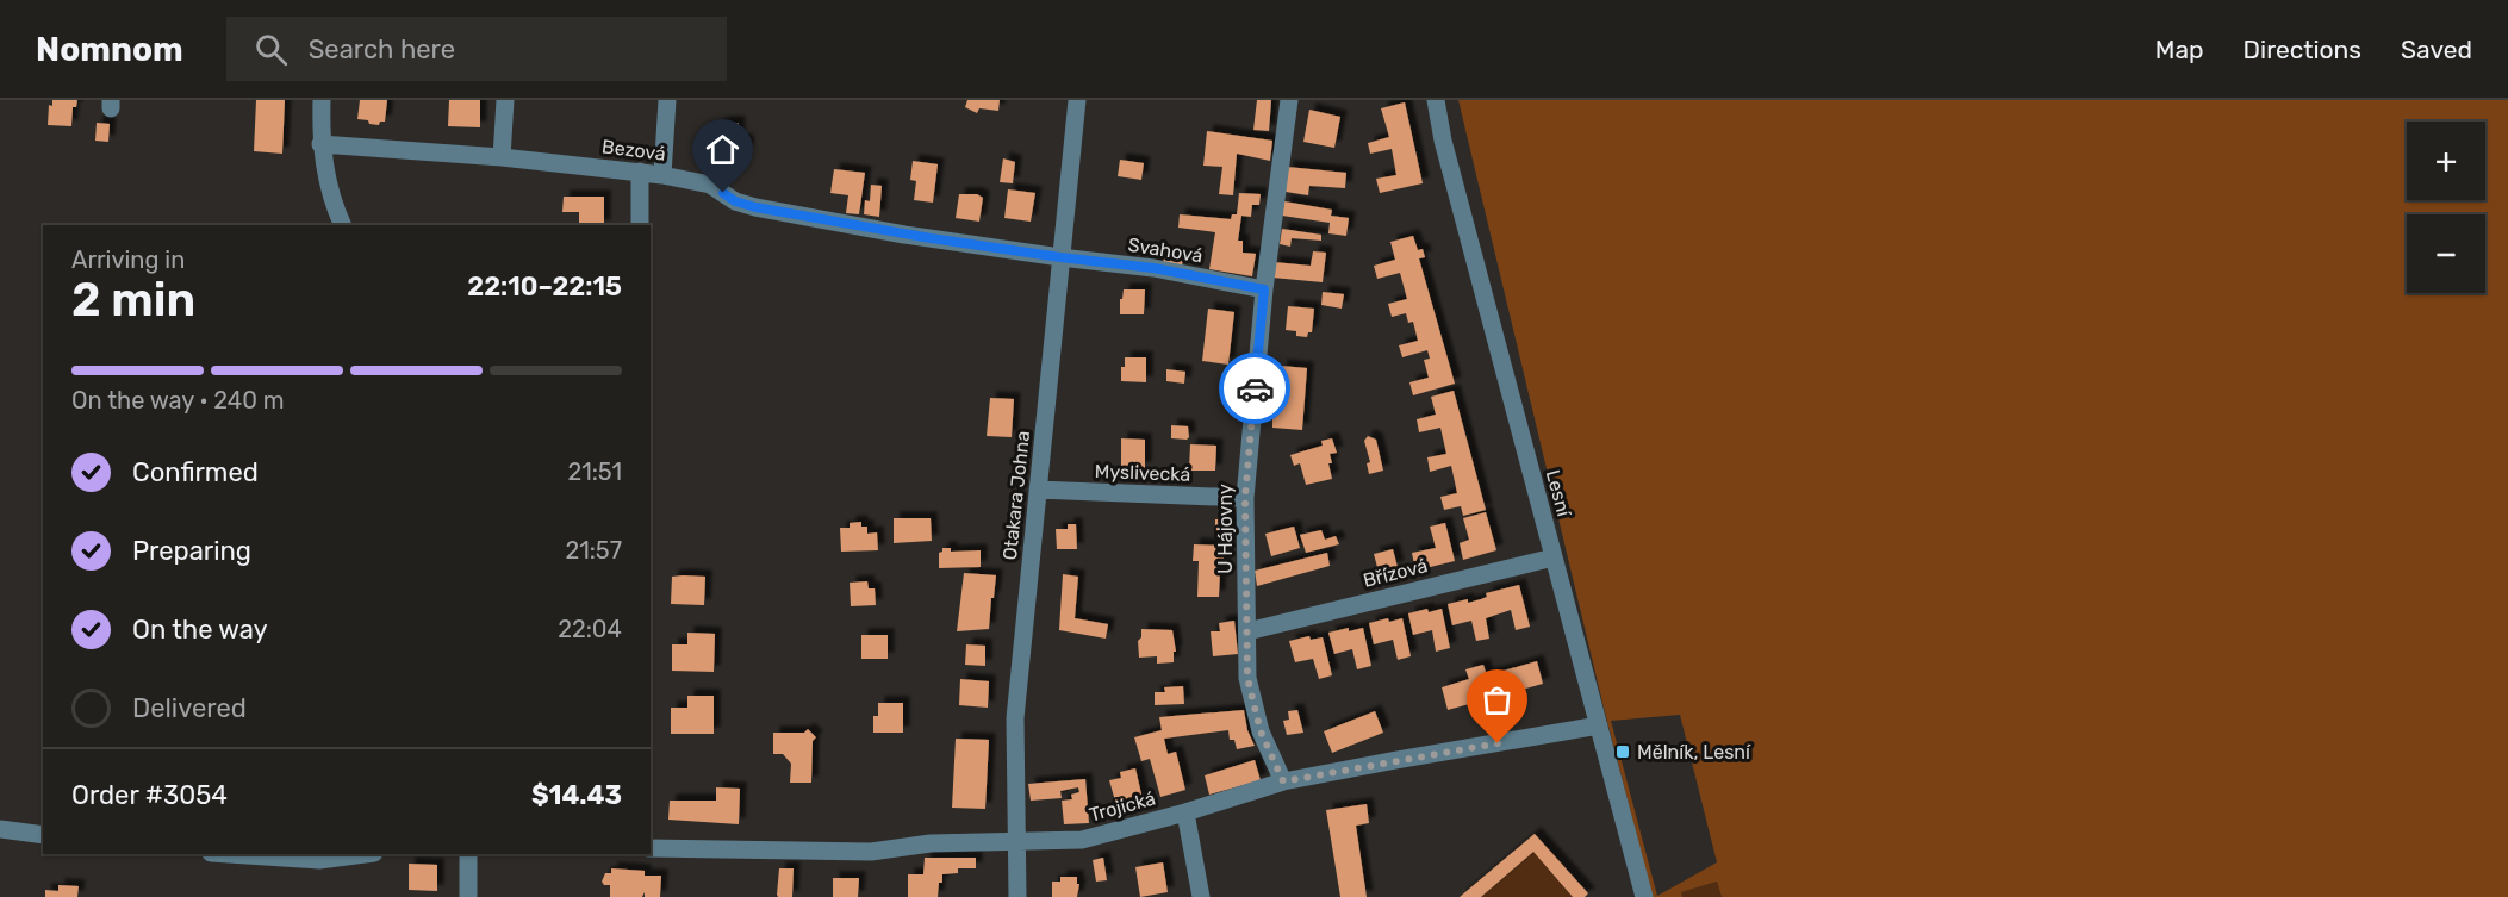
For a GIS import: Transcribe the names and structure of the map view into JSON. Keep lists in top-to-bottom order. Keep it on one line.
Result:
{"streets":{"street":["Bezová","Svahová","Myslivecká","Lesní","Otakara Johna","U Hájovny","Břízová","Trojická"]},"crossings":[["Bezová","Svahová"],["Bezová","Otakara Johna"],["Svahová","Otakara Johna"],["Svahová","U Hájovny"],["Myslivecká","Otakara Johna"],["Myslivecká","U Hájovny"],["Lesní","Břízová"],["Lesní","Trojická"],["Otakara Johna","Trojická"],["U Hájovny","Břízová"],["U Hájovny","Trojická"]],"places":{"transit":["Mělník, Lesní"]},"page":{"header":"Nomnom","search":"Search here","nav":["Map","Directions","Saved"],"map_buttons":["+","−"],"heading":["2 min","Arriving in","22:10–22:15"],"panel":["Order #3054","$14.43"],"bar":"On the way · 240 m","list":[["Confirmed","21:51"],["Preparing","21:57"],["On the way","22:04"],"Delivered"]}}
